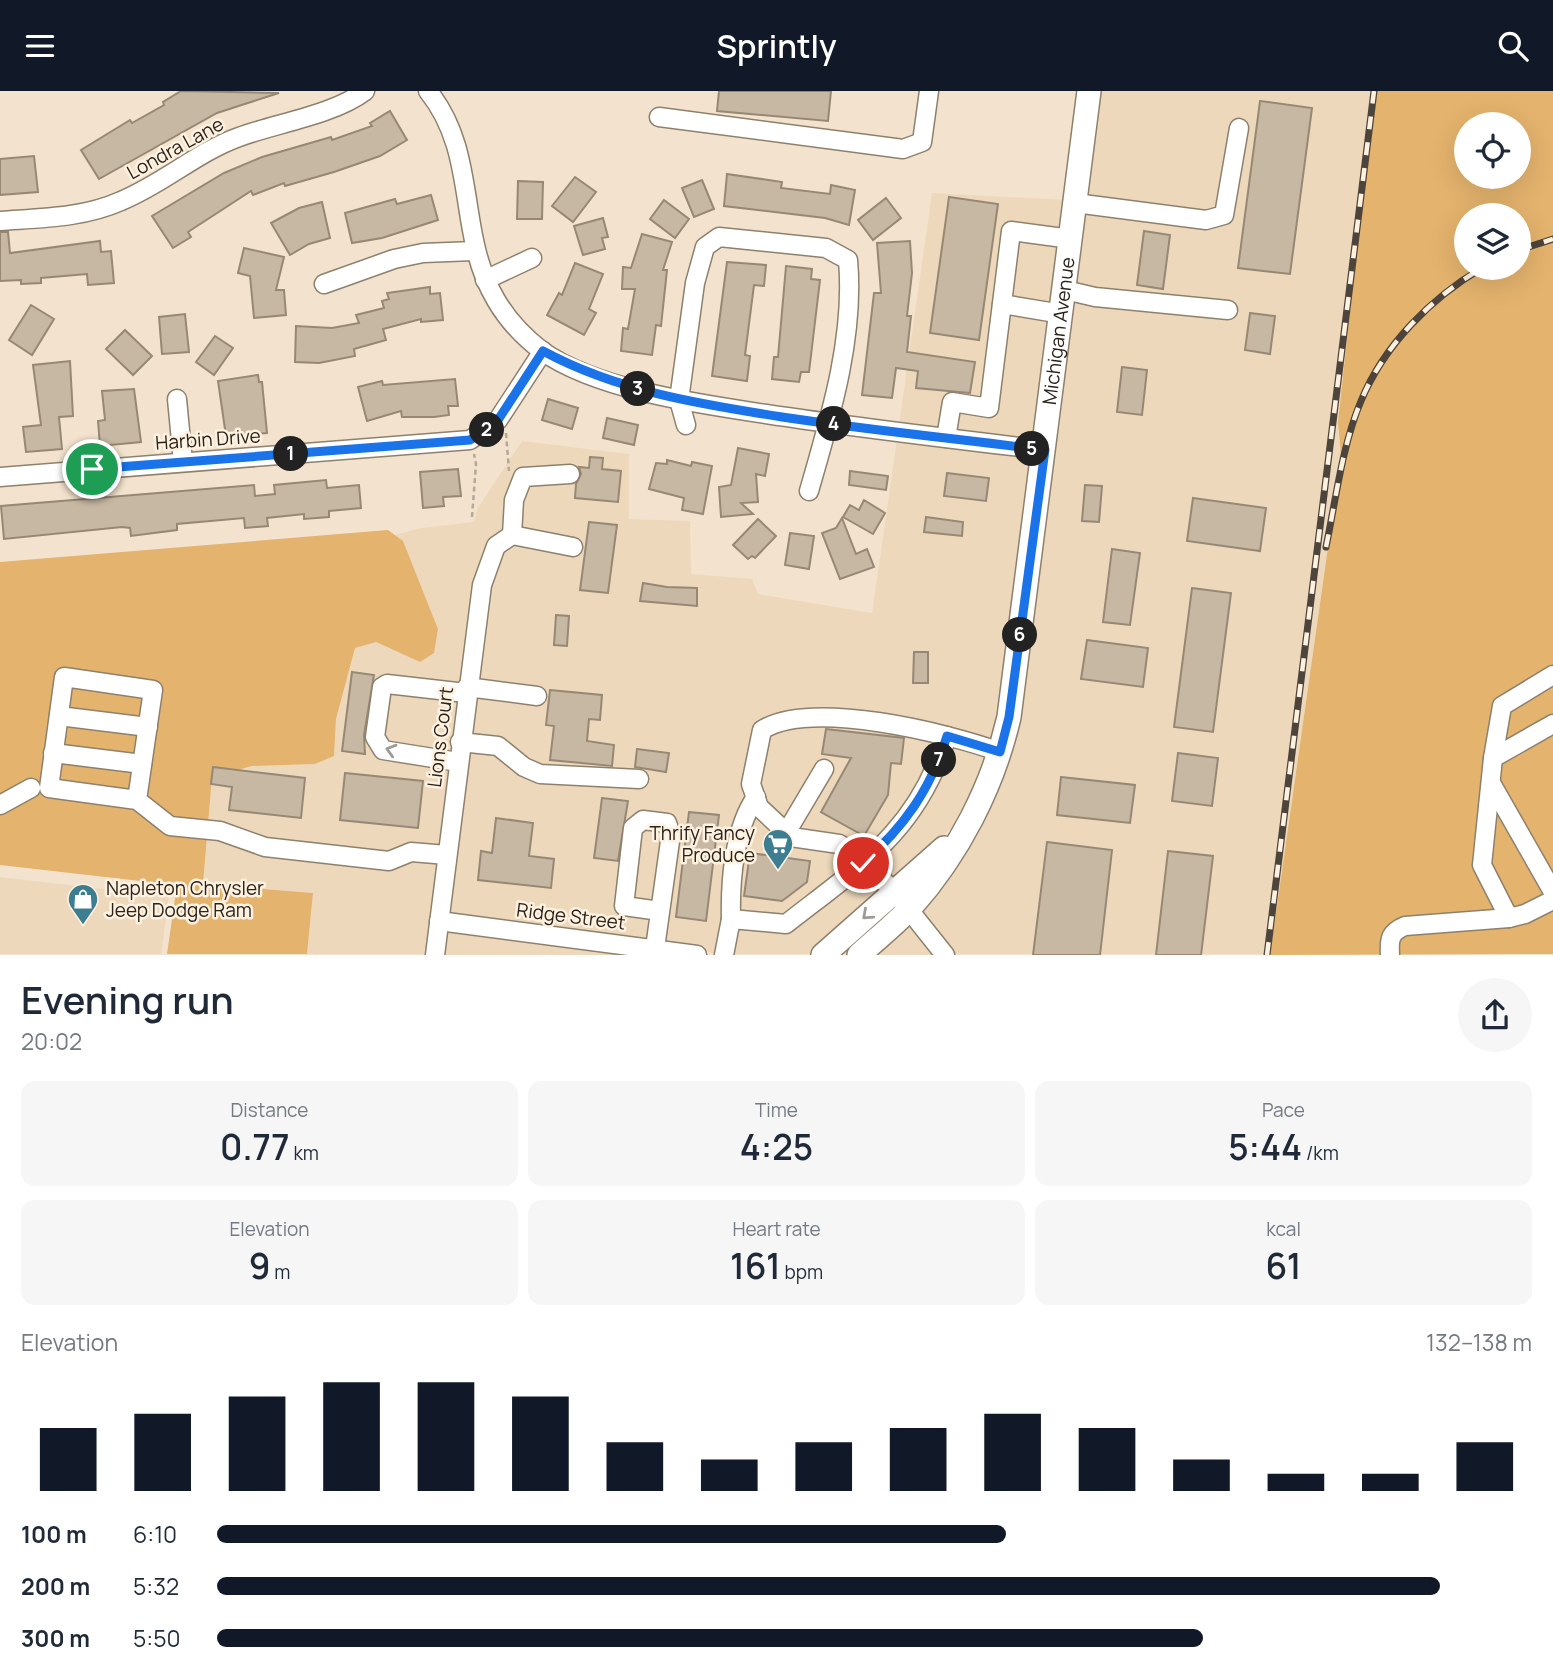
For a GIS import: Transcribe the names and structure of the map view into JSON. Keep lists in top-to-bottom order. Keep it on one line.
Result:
{"streets":{"main road":["Michigan Avenue"],"street":["Londra Lane","Harbin Drive","Lions Court","Ridge Street"]},"crossings":[["Lions Court","Ridge Street"]],"places":{"supermarket":["Thrify Fancy Produce"],"shop":["Napleton Chrysler Jeep Dodge Ram"]},"page":{"header":"Sprintly","pins":["3","4","2","5","1","6","7"],"heading":["Evening run","20:02"],"stats":[["Distance","0.77 km"],["Time","4:25"],["Pace","5:44 /km"],["Elevation","9 m"],["Heart rate","161 bpm"],["kcal","61"]],"chart":["Elevation","132–138 m"],"list":[{"name":"100 m","note":"6:10"},{"name":"200 m","note":"5:32"},{"name":"300 m","note":"5:50"}]}}
